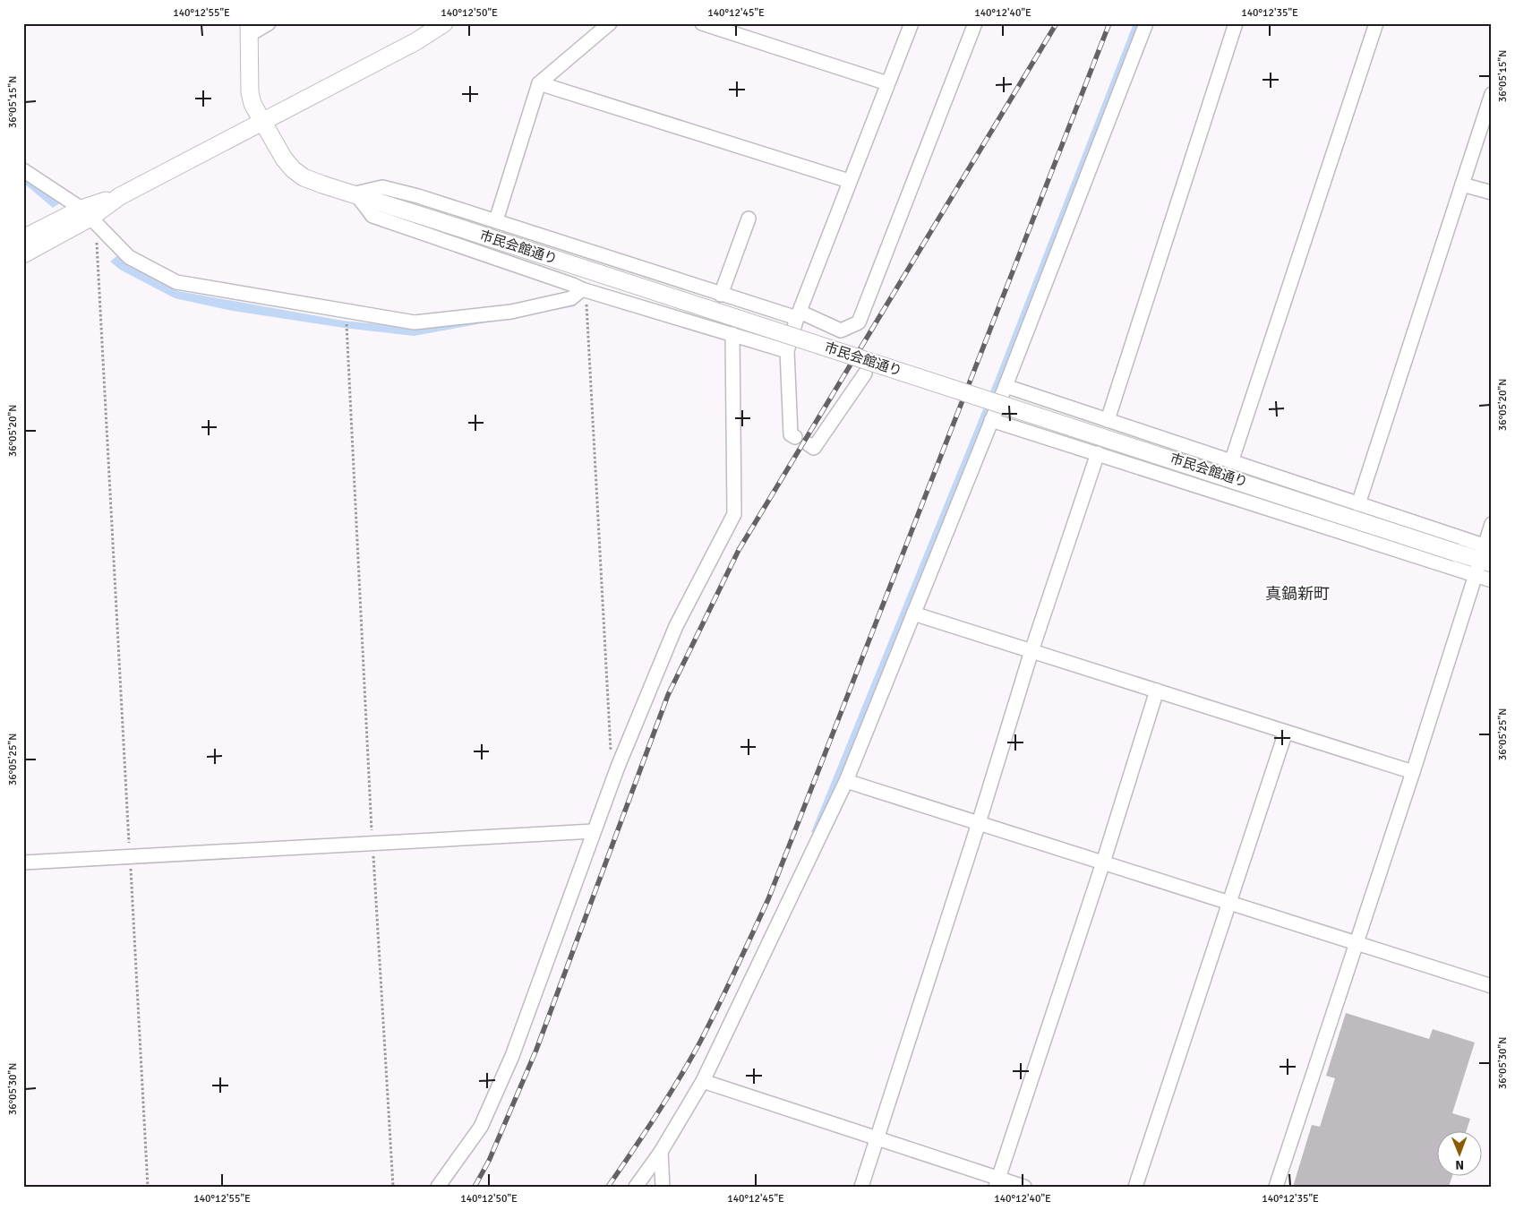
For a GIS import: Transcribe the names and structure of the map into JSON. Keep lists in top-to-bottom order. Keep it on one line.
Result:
{"streets":{"street":["市民会館通り"]},"districts":["真鍋新町"],"north":"bottom","coordinates":["140°12'55\"E","140°12'50\"E","140°12'45\"E","140°12'40\"E","140°12'35\"E","36°05'15\"N","36°05'20\"N","36°05'25\"N","36°05'30\"N"]}
